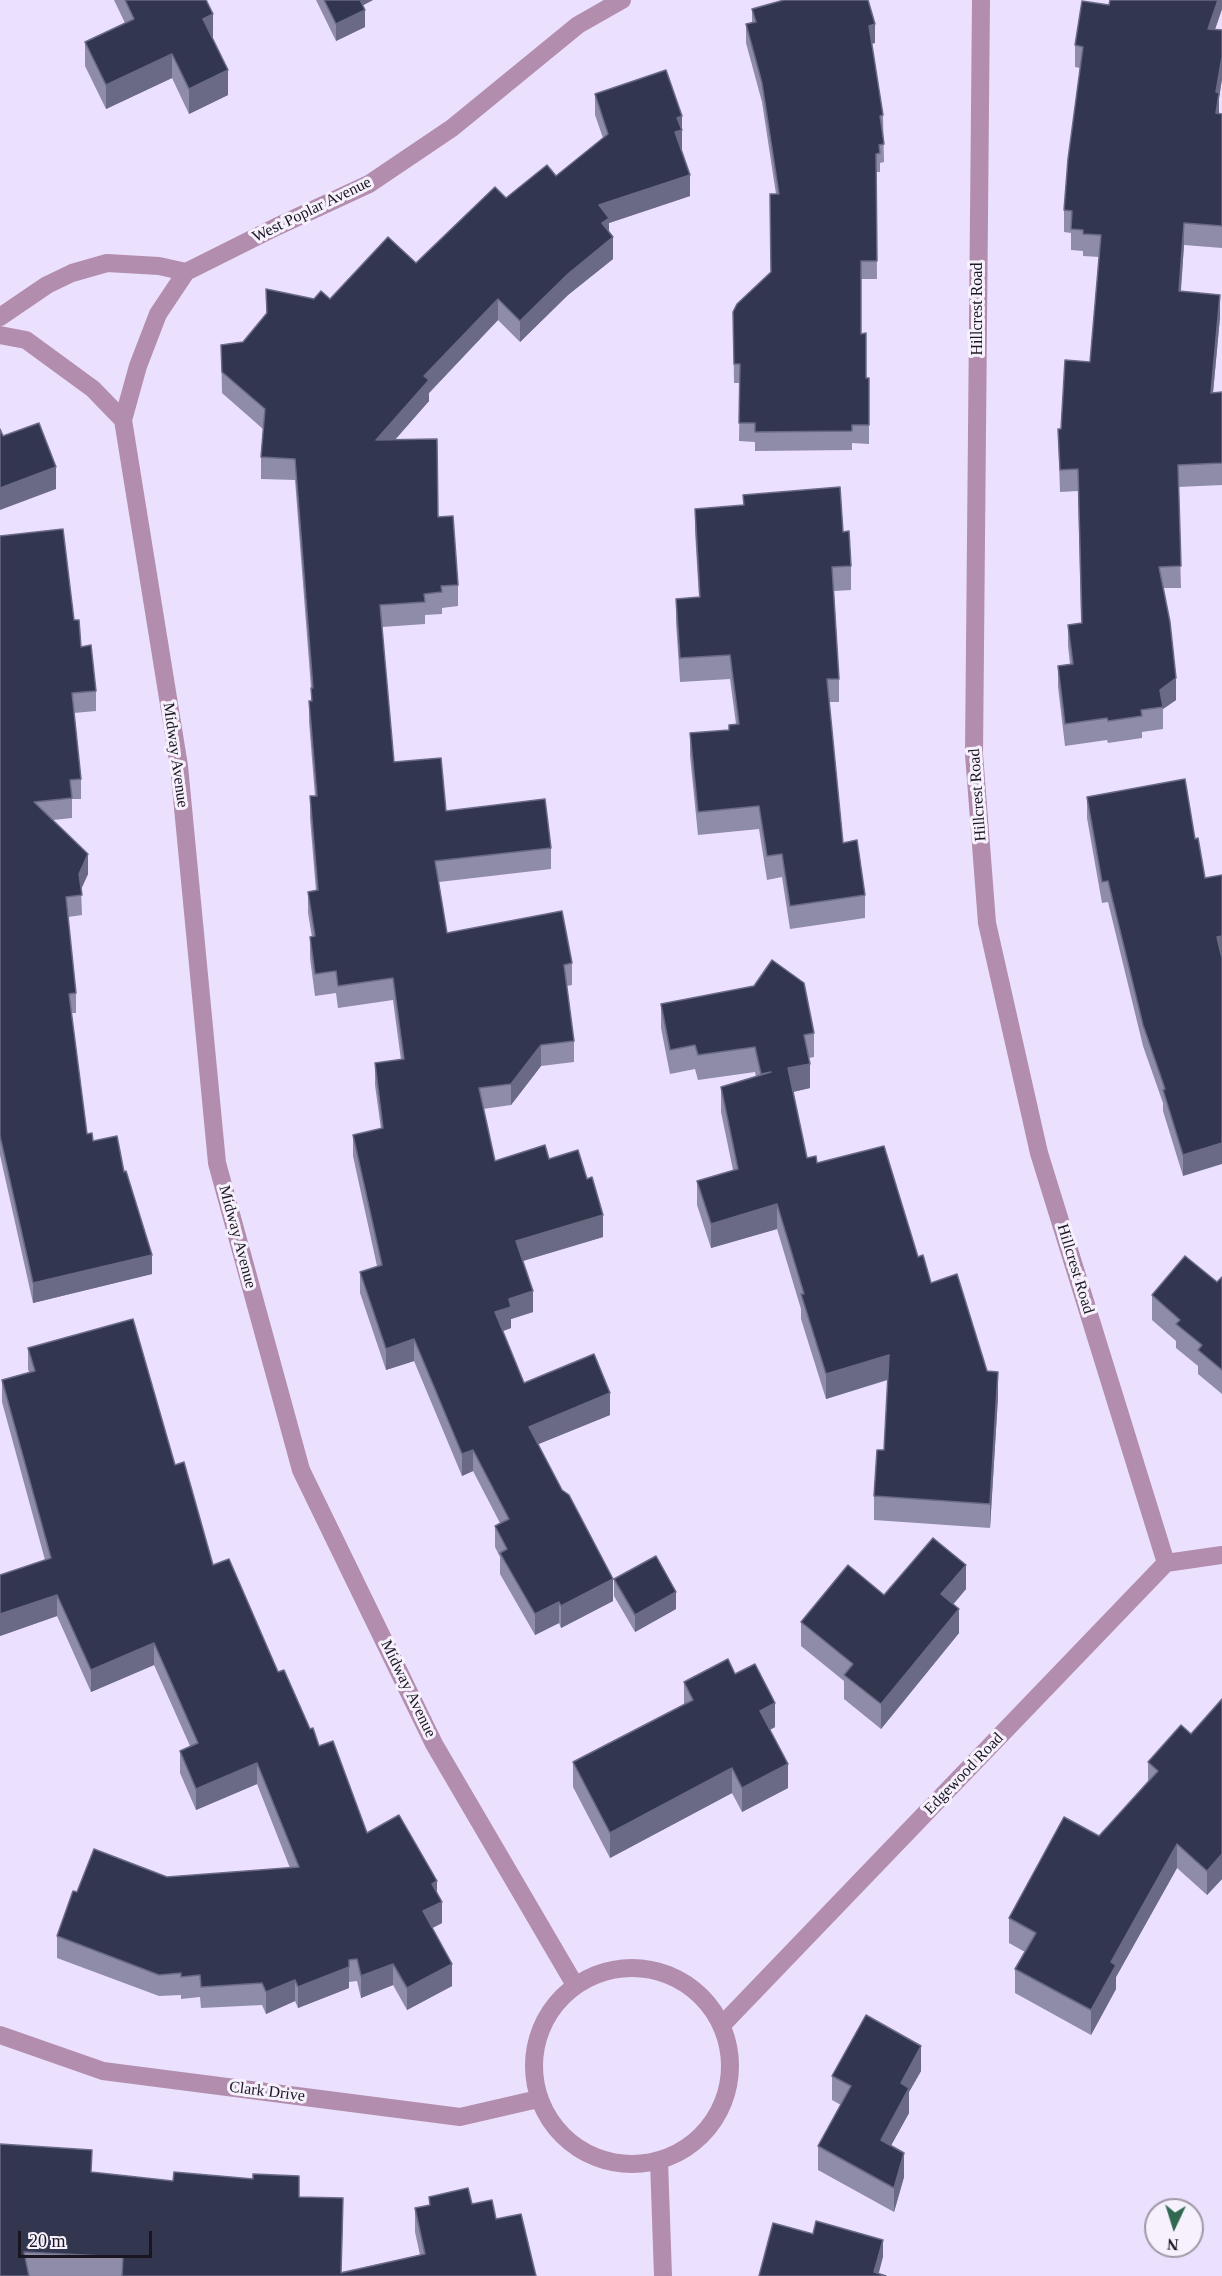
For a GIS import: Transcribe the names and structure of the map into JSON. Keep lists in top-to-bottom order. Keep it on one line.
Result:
{"streets":{"street":["West Poplar Avenue","Hillcrest Road","Midway Avenue","Edgewood Road","Clark Drive"]},"crossings":[["West Poplar Avenue","Midway Avenue"],["Hillcrest Road","Edgewood Road"],["Midway Avenue","Edgewood Road"],["Midway Avenue","Clark Drive"],["Edgewood Road","Clark Drive"]],"scale_bar":"20 m","north":"bottom"}
